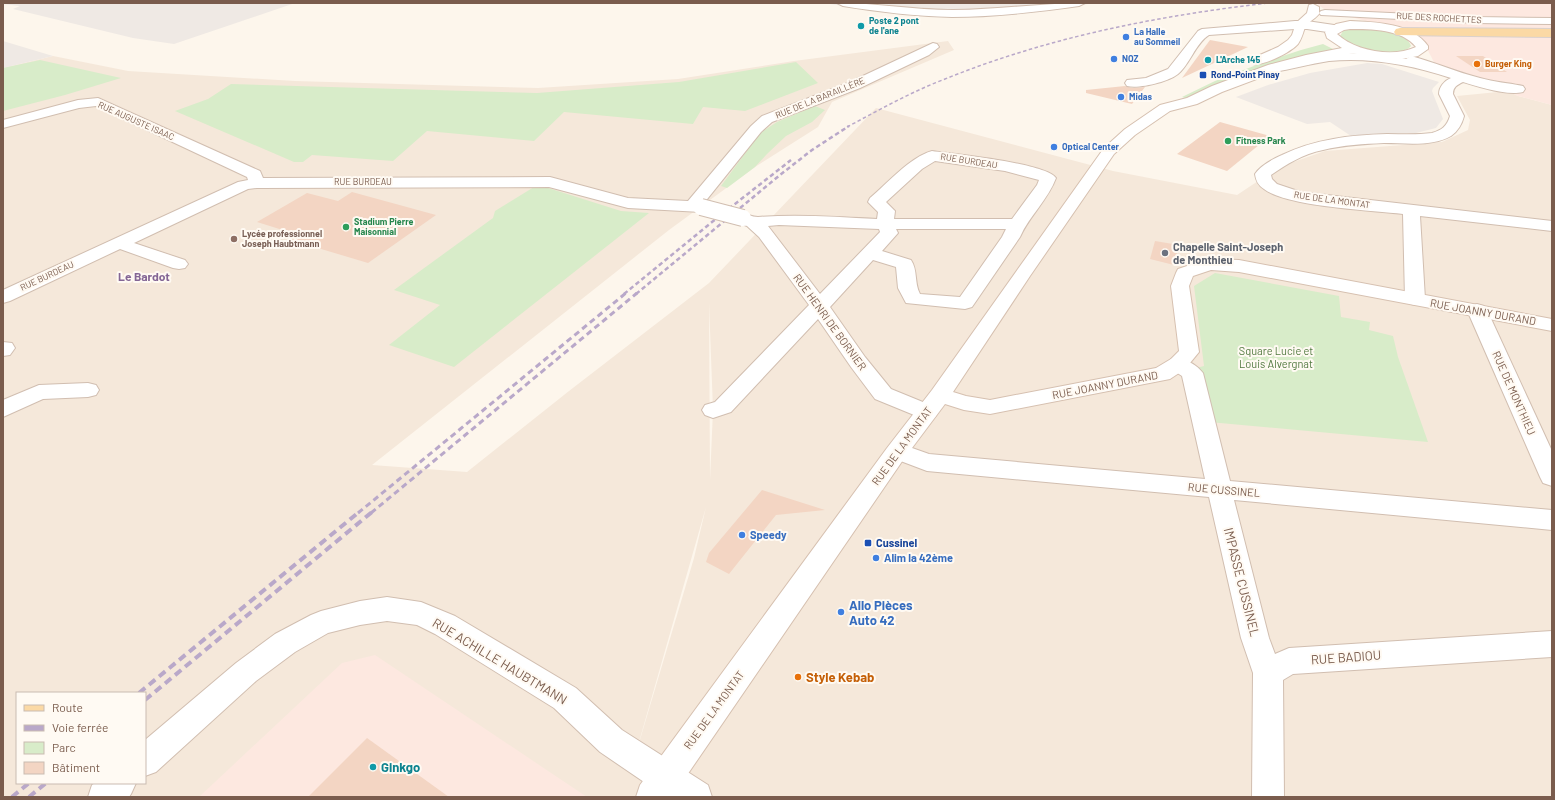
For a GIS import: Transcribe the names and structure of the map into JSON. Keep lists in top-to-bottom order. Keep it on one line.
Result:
{"streets":{"street":["RUE DES ROCHETTES","RUE DE LA BARAILLÈRE","RUE AUGUSTE ISAAC","RUE BURDEAU","RUE DE LA MONTAT","RUE JOANNY DURAND","RUE HENRI DE BORNIER","RUE DE MONTHIEU","RUE CUSSINEL","IMPASSE CUSSINEL","RUE BADIOU","RUE ACHILLE HAUBTMANN"]},"crossings":[["RUE DE LA BARAILLÈRE","RUE BURDEAU"],["RUE AUGUSTE ISAAC","RUE BURDEAU"],["RUE BURDEAU","RUE HENRI DE BORNIER"],["RUE DE LA MONTAT","RUE JOANNY DURAND"],["RUE DE LA MONTAT","RUE HENRI DE BORNIER"],["RUE DE LA MONTAT","RUE CUSSINEL"],["RUE DE LA MONTAT","RUE ACHILLE HAUBTMANN"],["RUE JOANNY DURAND","RUE HENRI DE BORNIER"],["RUE JOANNY DURAND","RUE DE MONTHIEU"],["RUE JOANNY DURAND","IMPASSE CUSSINEL"],["RUE CUSSINEL","IMPASSE CUSSINEL"],["IMPASSE CUSSINEL","RUE BADIOU"]],"districts":["Le Bardot"],"parks":["Square Lucie et Louis Alvergnat"],"places":{"other":["Poste 2 pont de l'ane","La Halle au Sommeil","NOZ","L'Arche 145","Burger King","Midas","Fitness Park","Optical Center","Stadium Pierre Maisonnial","Lycée professionnel Joseph Haubtmann","Chapelle Saint-Joseph de Monthieu","Speedy","Alim la 42ème","Allo Pièces Auto 42","Style Kebab","Ginkgo"],"transit":["Rond-Point Pinay","Cussinel"]},"legend":["Route","Voie ferrée","Parc","Bâtiment"]}
